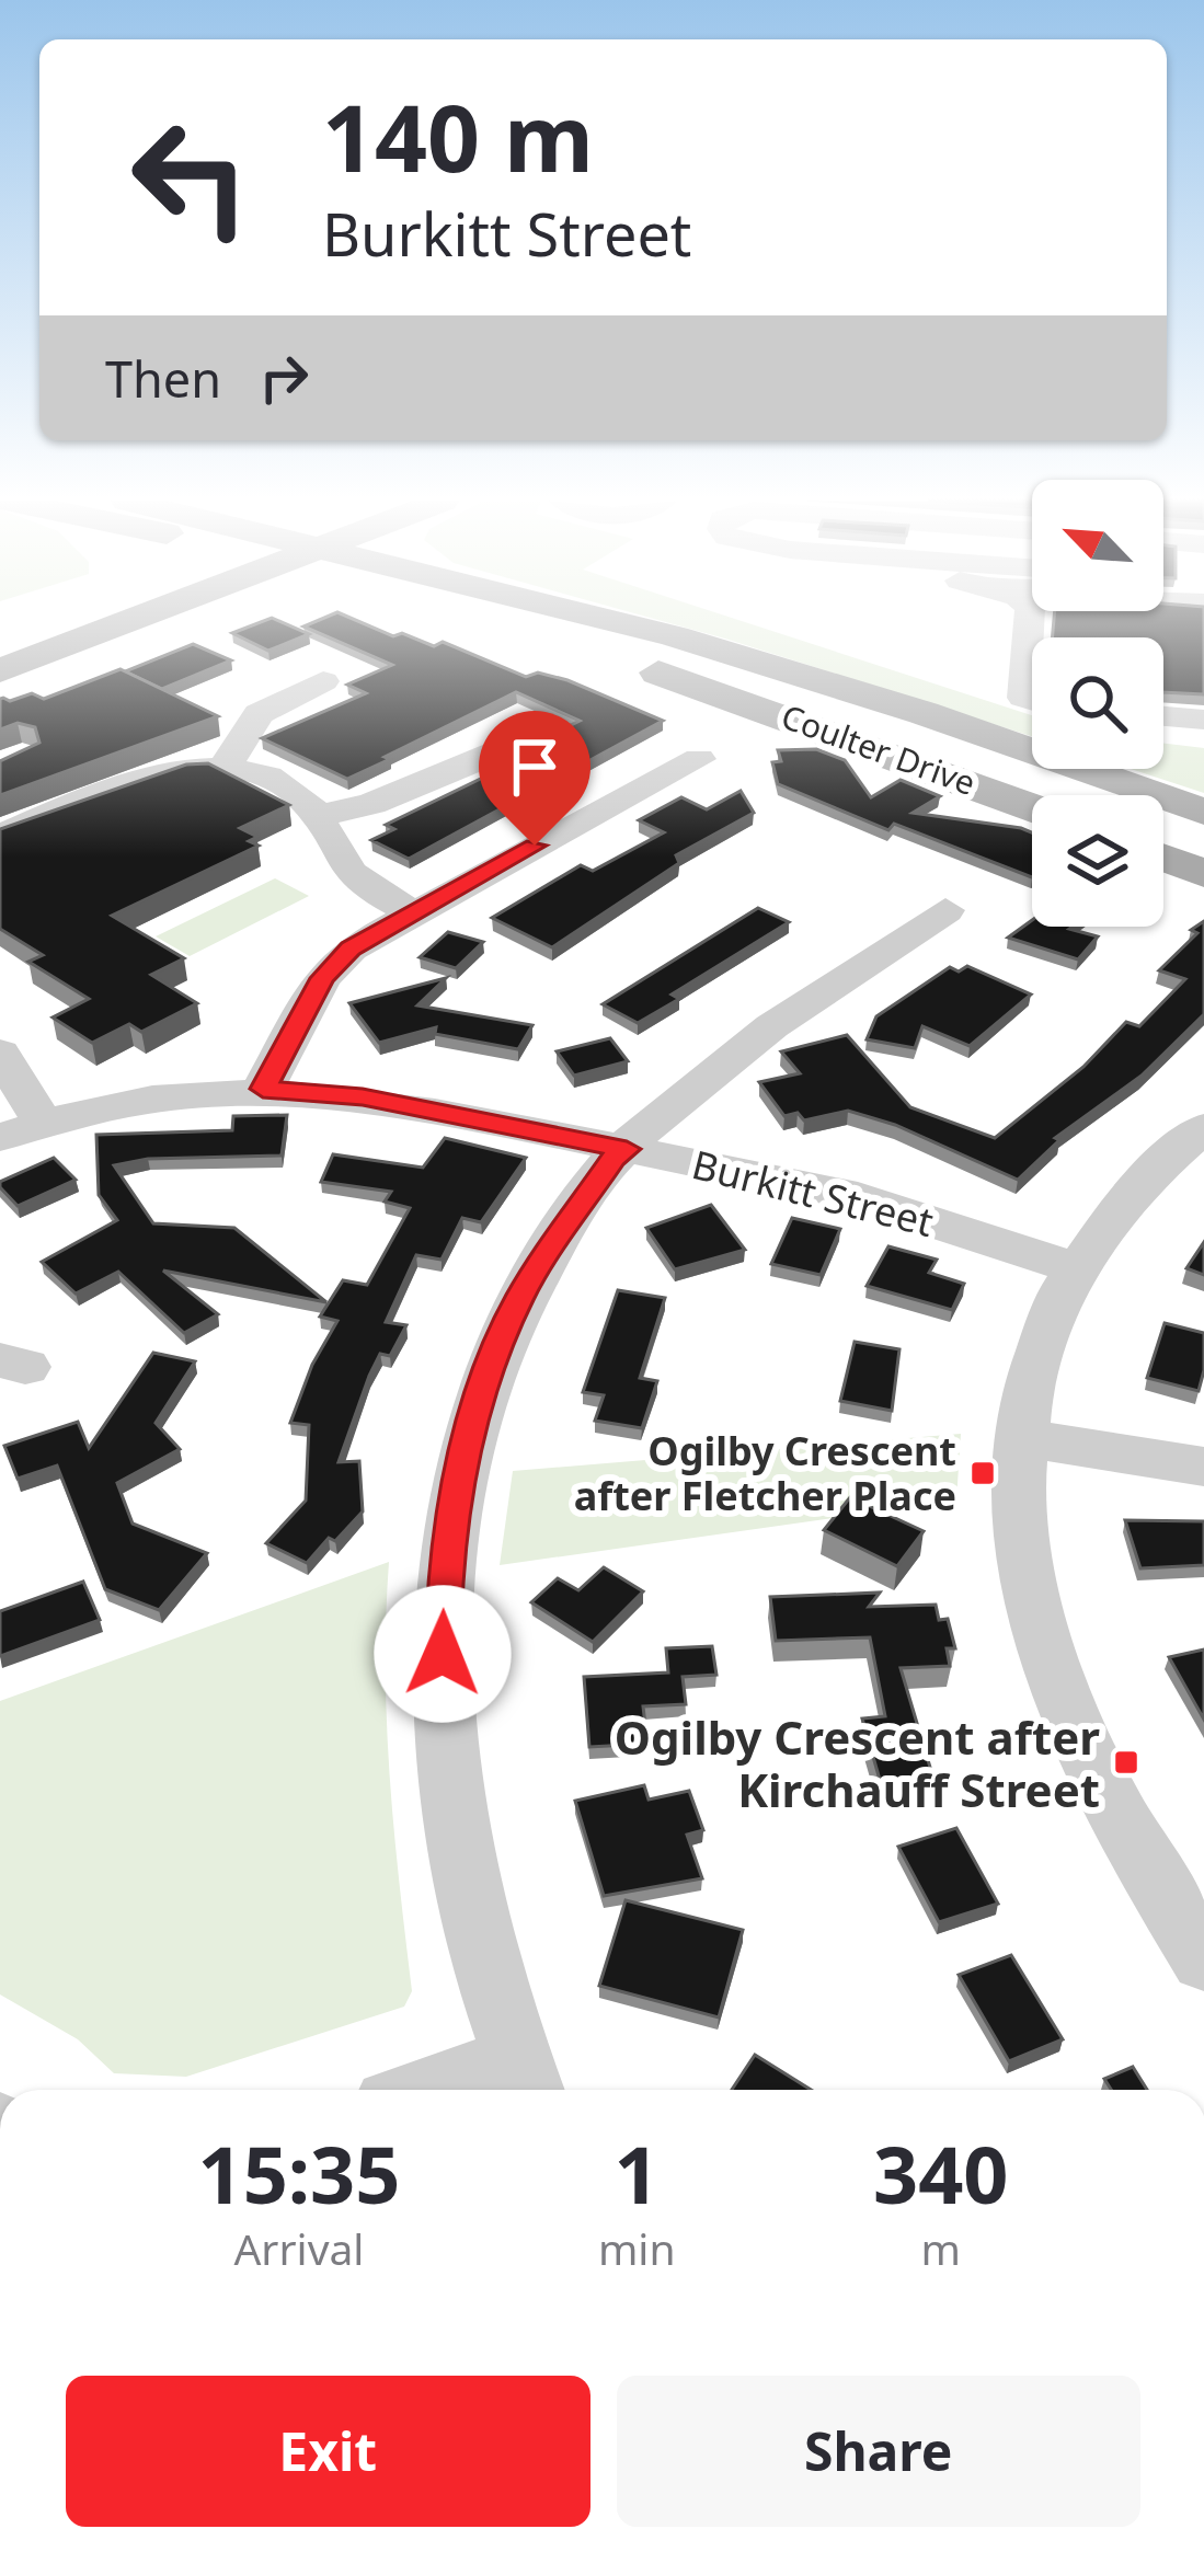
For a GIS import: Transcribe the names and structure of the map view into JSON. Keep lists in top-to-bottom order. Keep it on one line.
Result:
{"streets":{"main road":["Coulter Drive"],"street":["Burkitt Street"]},"places":{"transit":["Ogilby Crescent after Fletcher Place","Ogilby Crescent after Kirchauff Street"]},"north":"top left","page":{"turn":["140 m","Burkitt Street"],"then":"Then","eta":["15:35","Arrival","1","min","340","m"],"buttons":["Exit","Share"]}}
